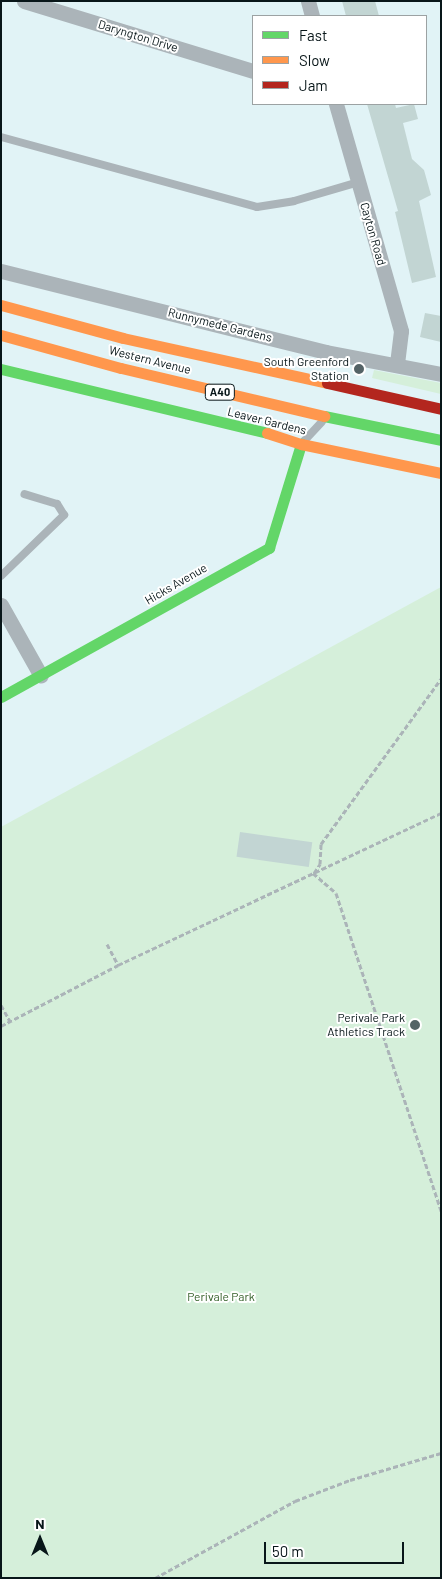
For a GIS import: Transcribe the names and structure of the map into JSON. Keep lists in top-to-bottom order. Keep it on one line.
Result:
{"streets":{"main road":["Western Avenue","A40","Leaver Gardens","Hicks Avenue"],"street":["Daryngton Drive","Cayton Road","Runnymede Gardens"]},"crossings":[["Cayton Road","Runnymede Gardens"],["Leaver Gardens","Hicks Avenue"]],"parks":["Perivale Park"],"places":["South Greenford Station","Perivale Park Athletics Track"],"legend":["Fast","Slow","Jam"],"scale_bar":"50 m","north":"top"}
